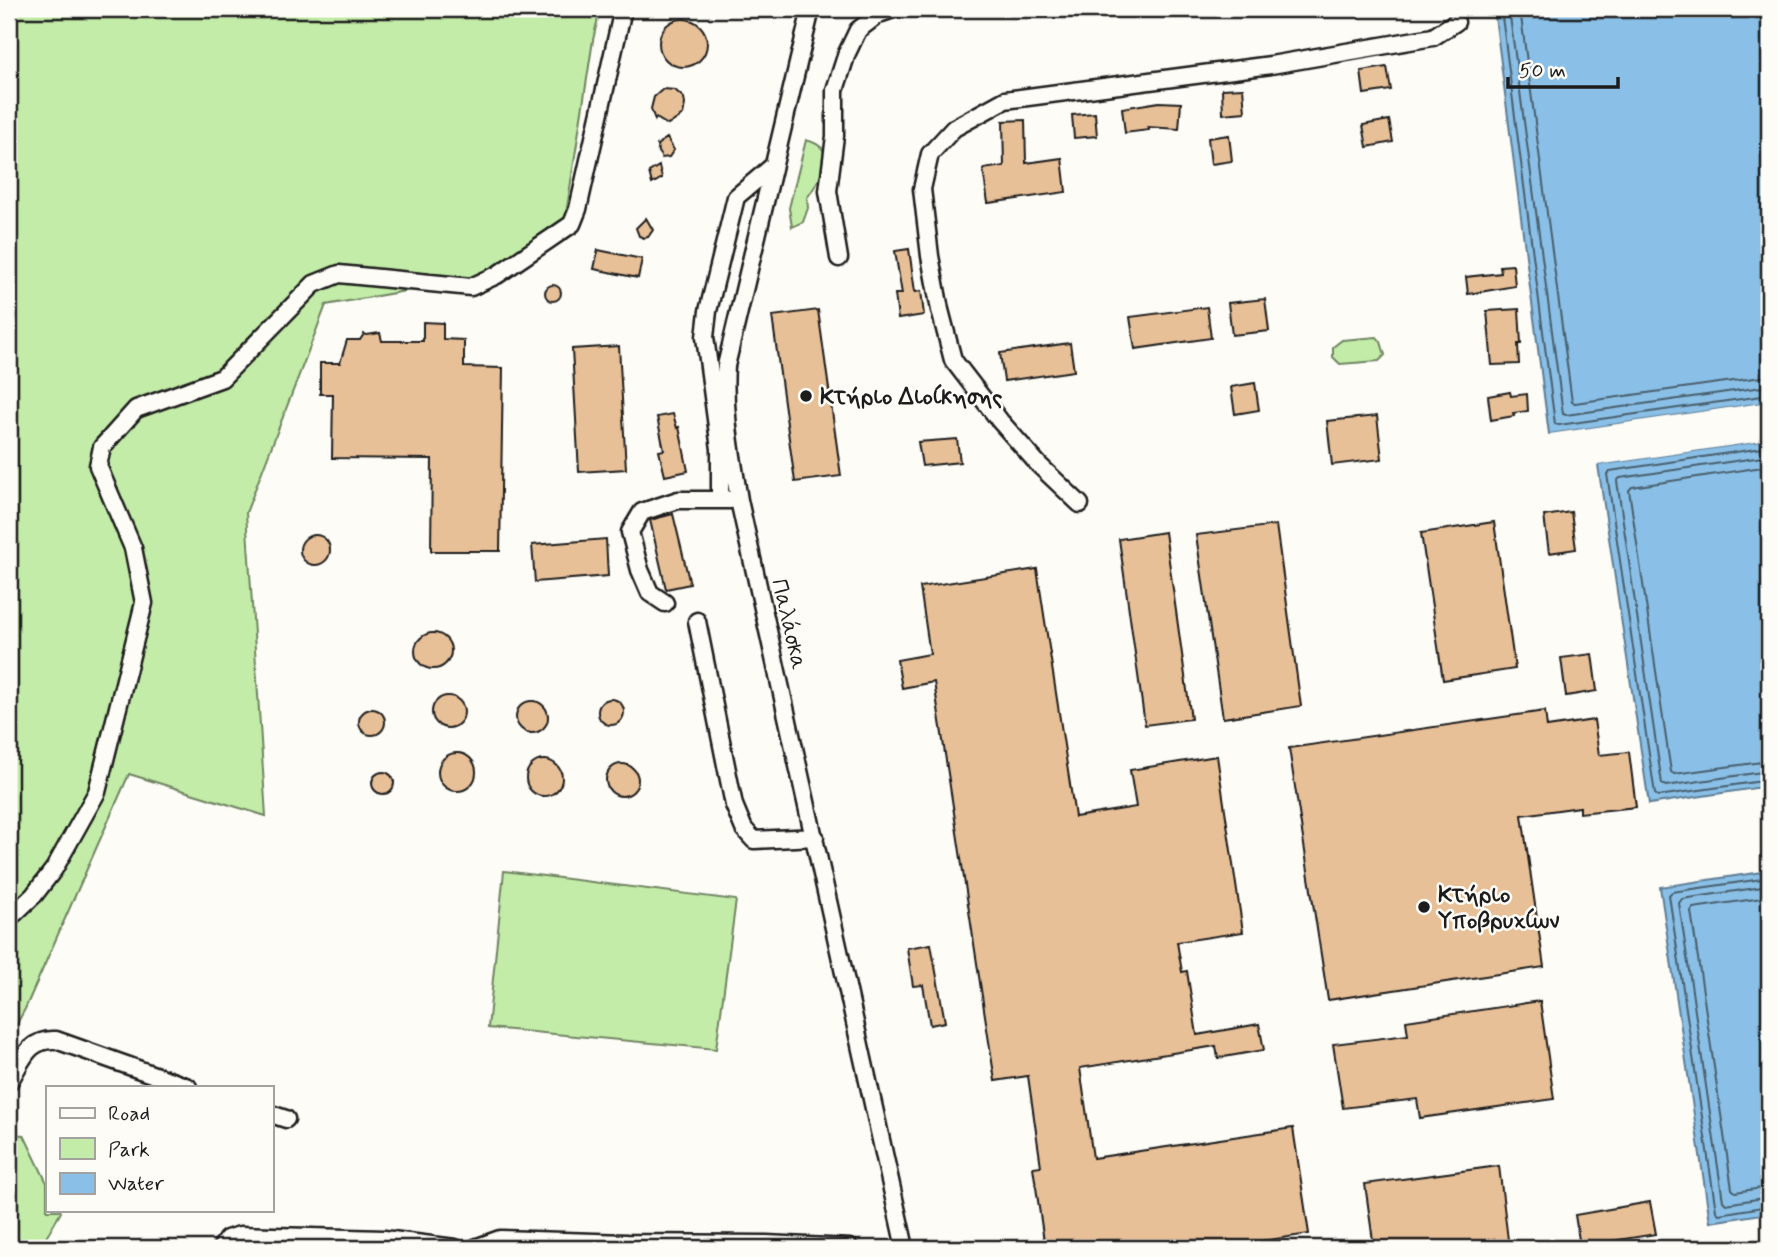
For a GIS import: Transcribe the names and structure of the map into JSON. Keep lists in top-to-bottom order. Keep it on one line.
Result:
{"streets":{"street":["Παλάσκα"]},"places":["Κτήριο Διοίκησης","Κτήριο Υποβρυχίων"],"legend":["Road","Park","Water"],"scale_bar":"50 m"}
